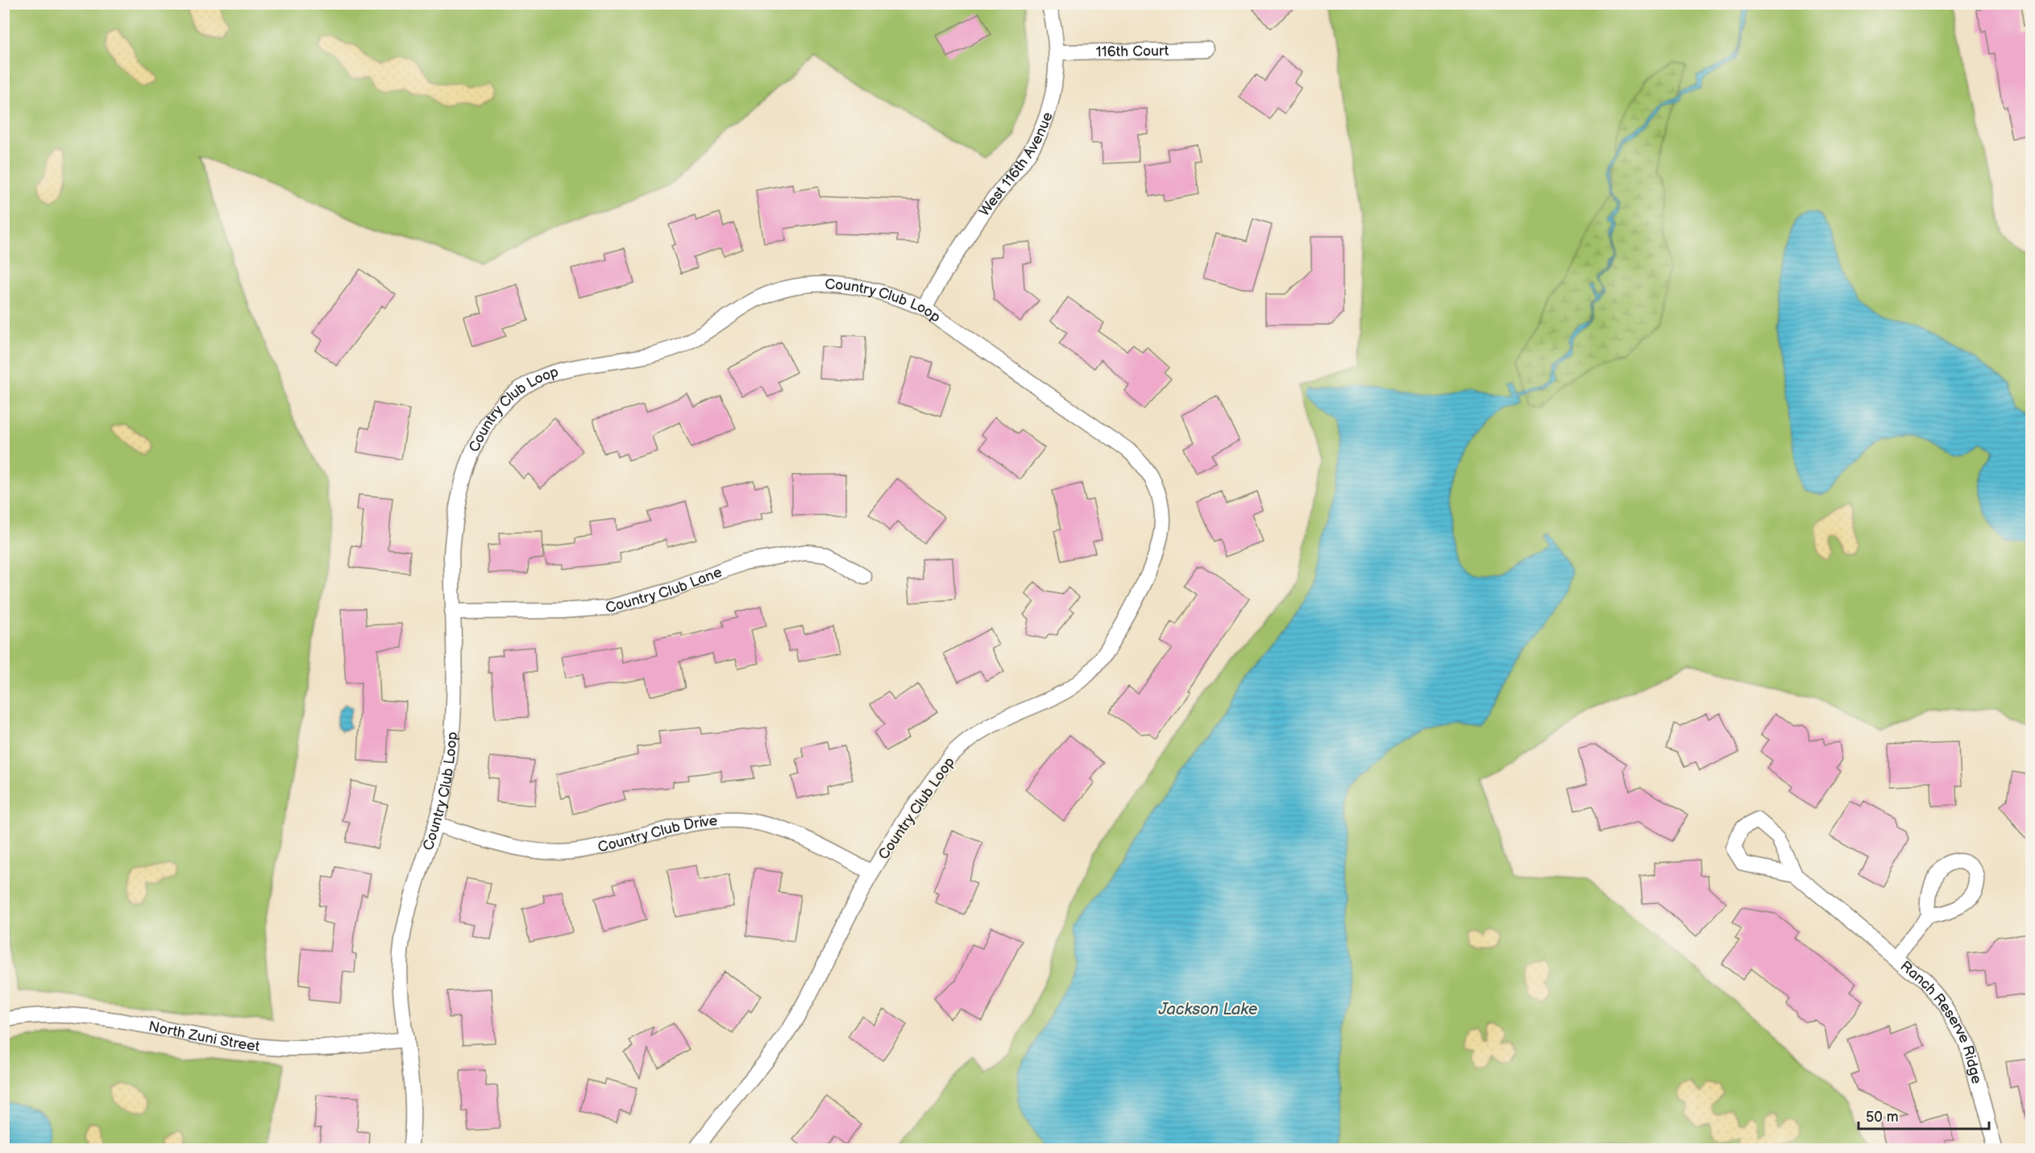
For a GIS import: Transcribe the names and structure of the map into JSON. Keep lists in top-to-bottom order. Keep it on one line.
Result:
{"streets":{"street":["116th Court","West 116th Avenue","Country Club Loop","Country Club Lane","Country Club Drive","Ranch Reserve Ridge","North Zuni Street"]},"crossings":[["116th Court","West 116th Avenue"],["West 116th Avenue","Country Club Loop"],["Country Club Loop","Country Club Lane"],["Country Club Loop","Country Club Drive"],["Country Club Loop","North Zuni Street"]],"water":["Jackson Lake"],"scale_bar":"50 m"}
